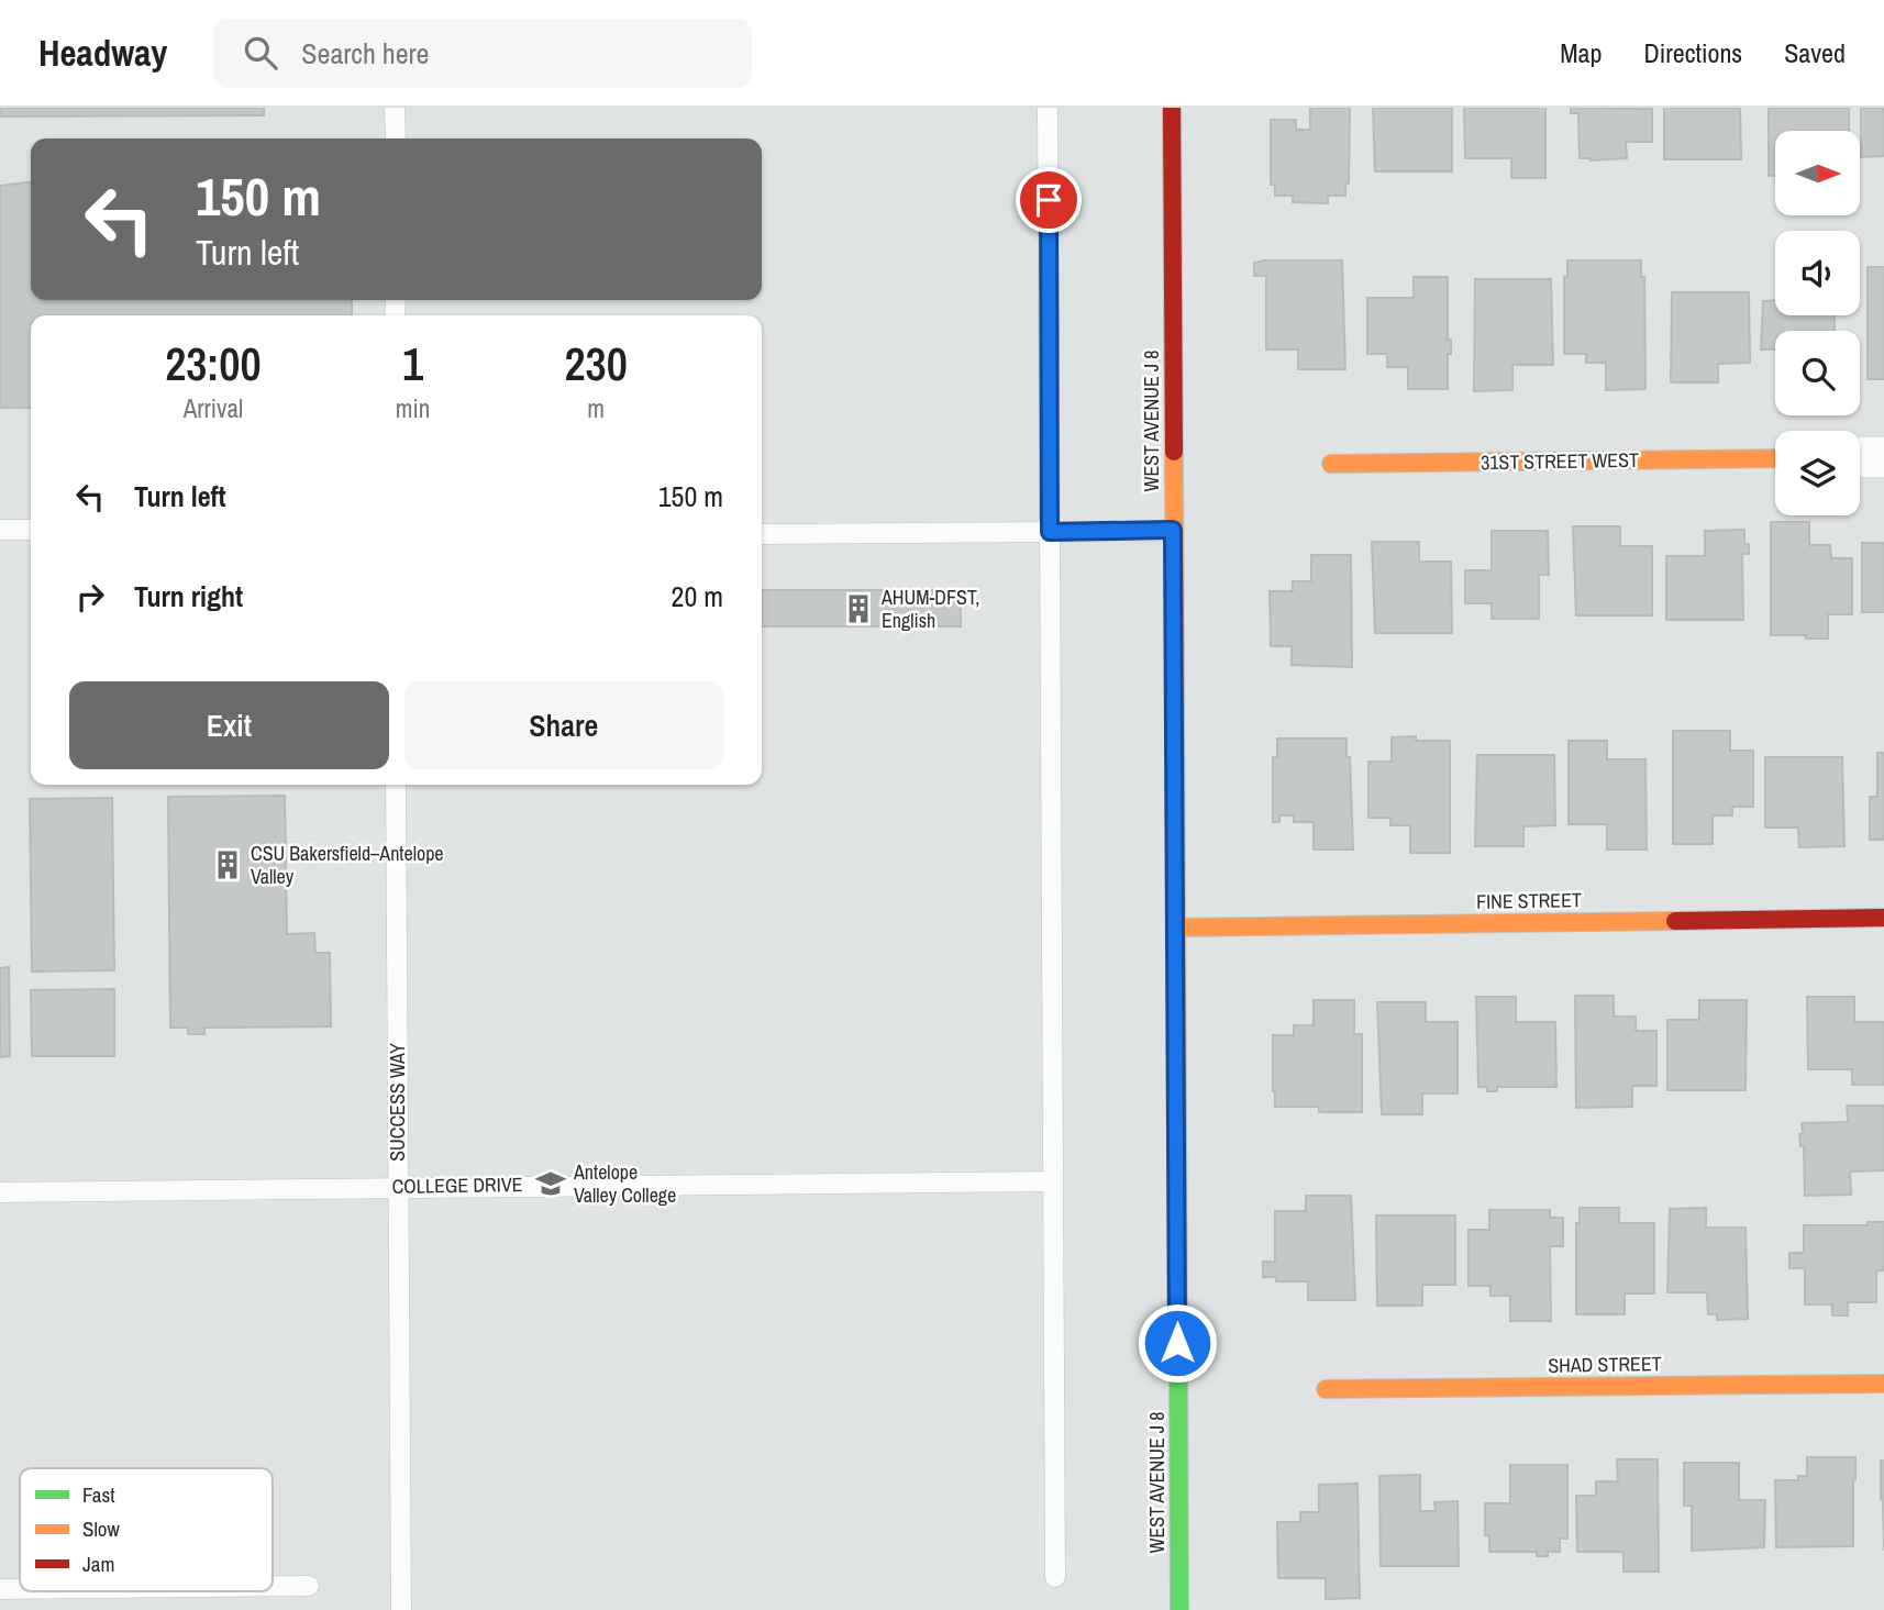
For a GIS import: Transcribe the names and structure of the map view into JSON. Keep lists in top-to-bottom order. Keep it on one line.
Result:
{"streets":{"street":["WEST AVENUE J 8","31ST STREET WEST","FINE STREET","SHAD STREET"],"lane":["SUCCESS WAY","COLLEGE DRIVE"]},"crossings":[["WEST AVENUE J 8","FINE STREET"],["SUCCESS WAY","COLLEGE DRIVE"]],"places":{"building":["AHUM-DFST, English","CSU Bakersfield–Antelope Valley"],"school or university":["Antelope Valley College"]},"legend":["Fast","Slow","Jam"],"north":"right","page":{"header":"Headway","search":"Search here","nav":["Map","Directions","Saved"],"turn":["150 m","Turn left"],"eta":["23:00","Arrival","1","min","230","m"],"list":[{"name":"Turn left","value":"150 m"},{"name":"Turn right","value":"20 m"}],"buttons":["Exit","Share"]}}
